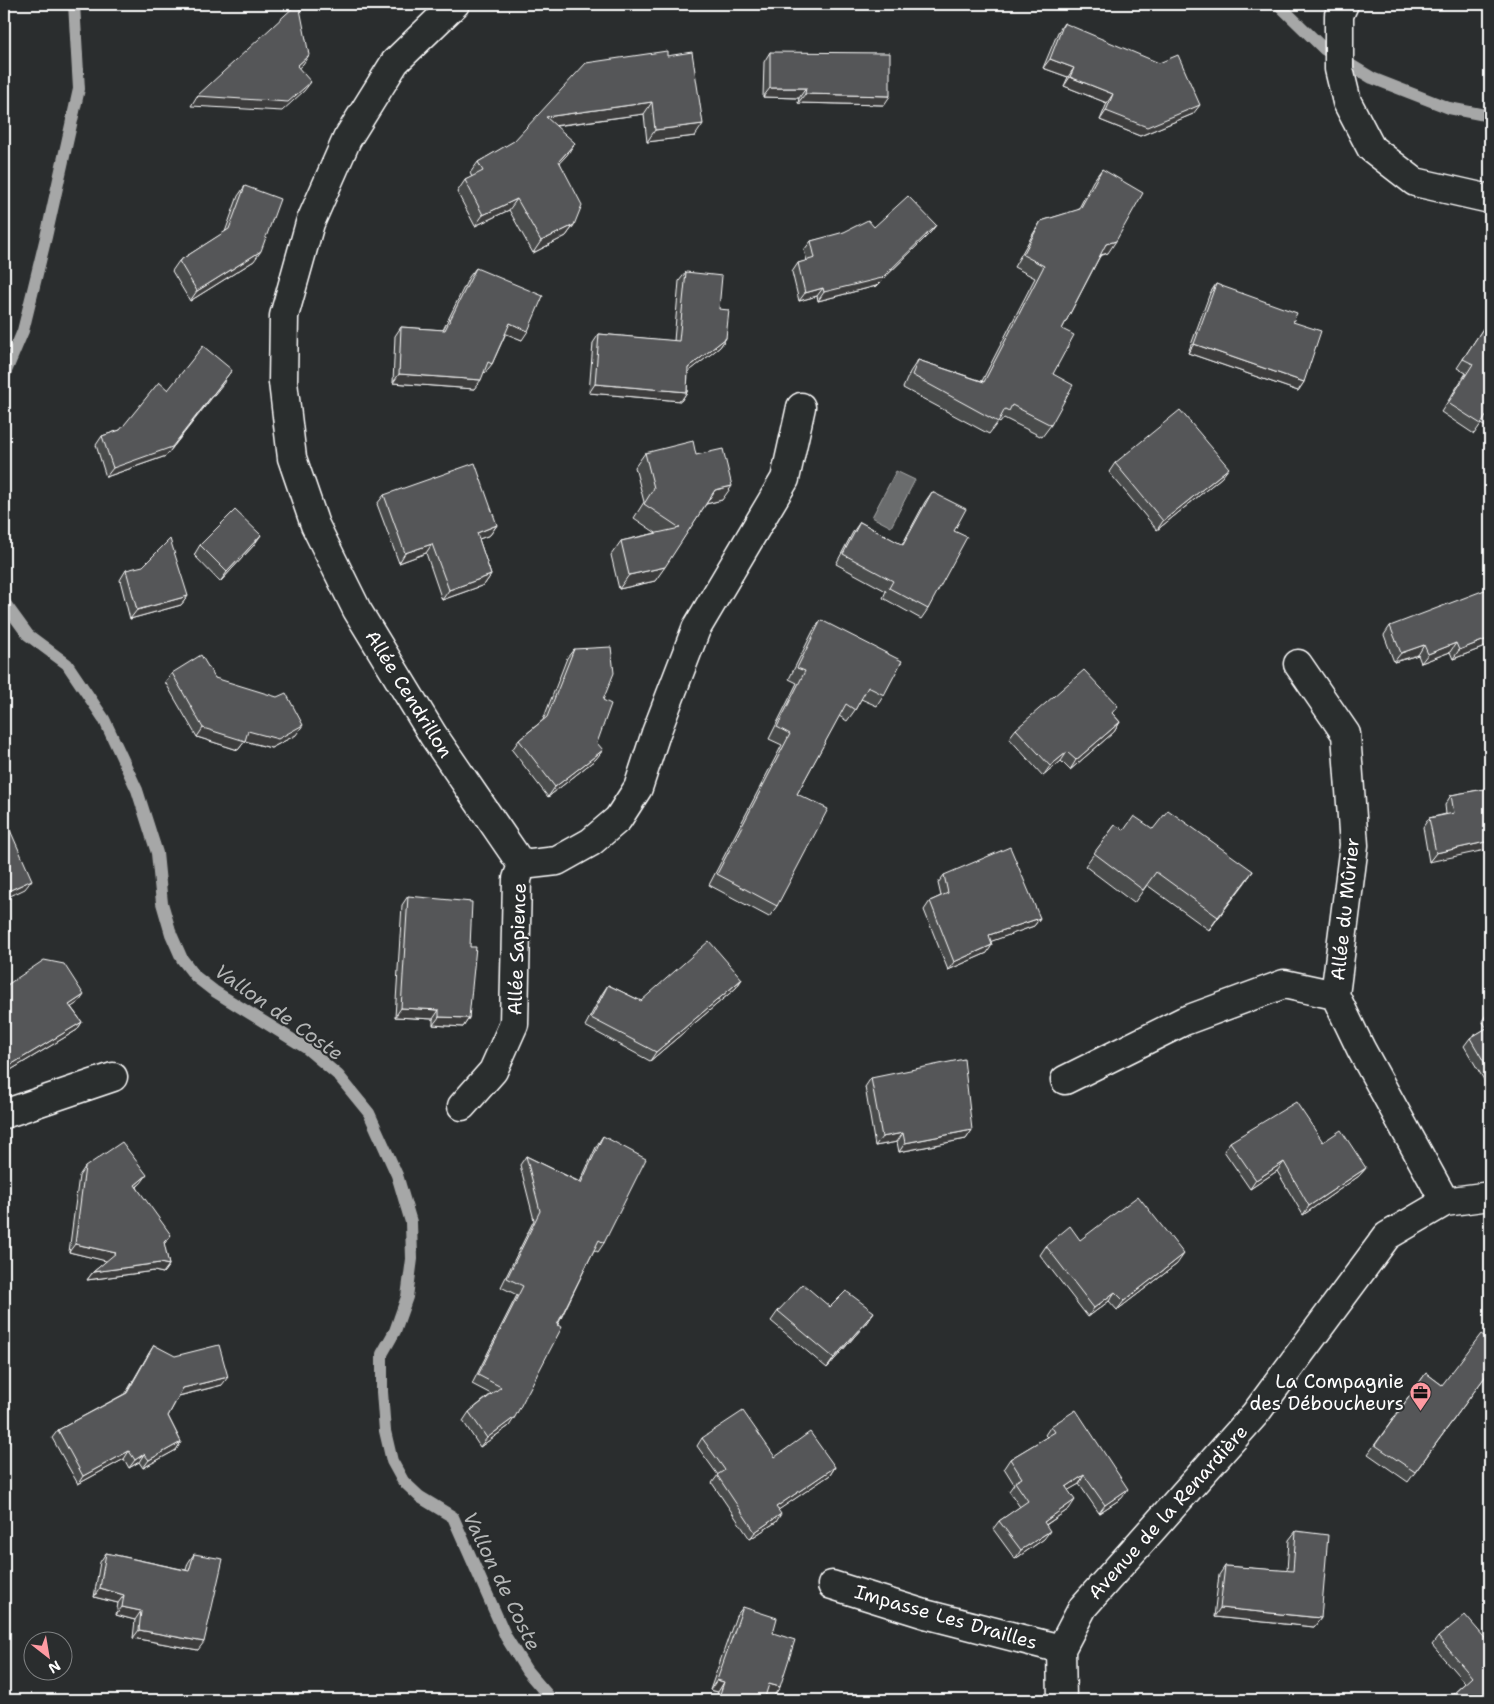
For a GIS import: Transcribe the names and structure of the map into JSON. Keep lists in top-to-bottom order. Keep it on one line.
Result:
{"streets":{"street":["Allée Cendrillon","Allée du Mûrier","Allée Sapience","Avenue de la Renardière","Impasse Les Drailles"]},"crossings":[["Allée Cendrillon","Allée Sapience"],["Allée du Mûrier","Avenue de la Renardière"],["Avenue de la Renardière","Impasse Les Drailles"]],"water":["Vallon de Coste"],"places":{"office":["La Compagnie des Déboucheurs"]},"north":"bottom right"}
